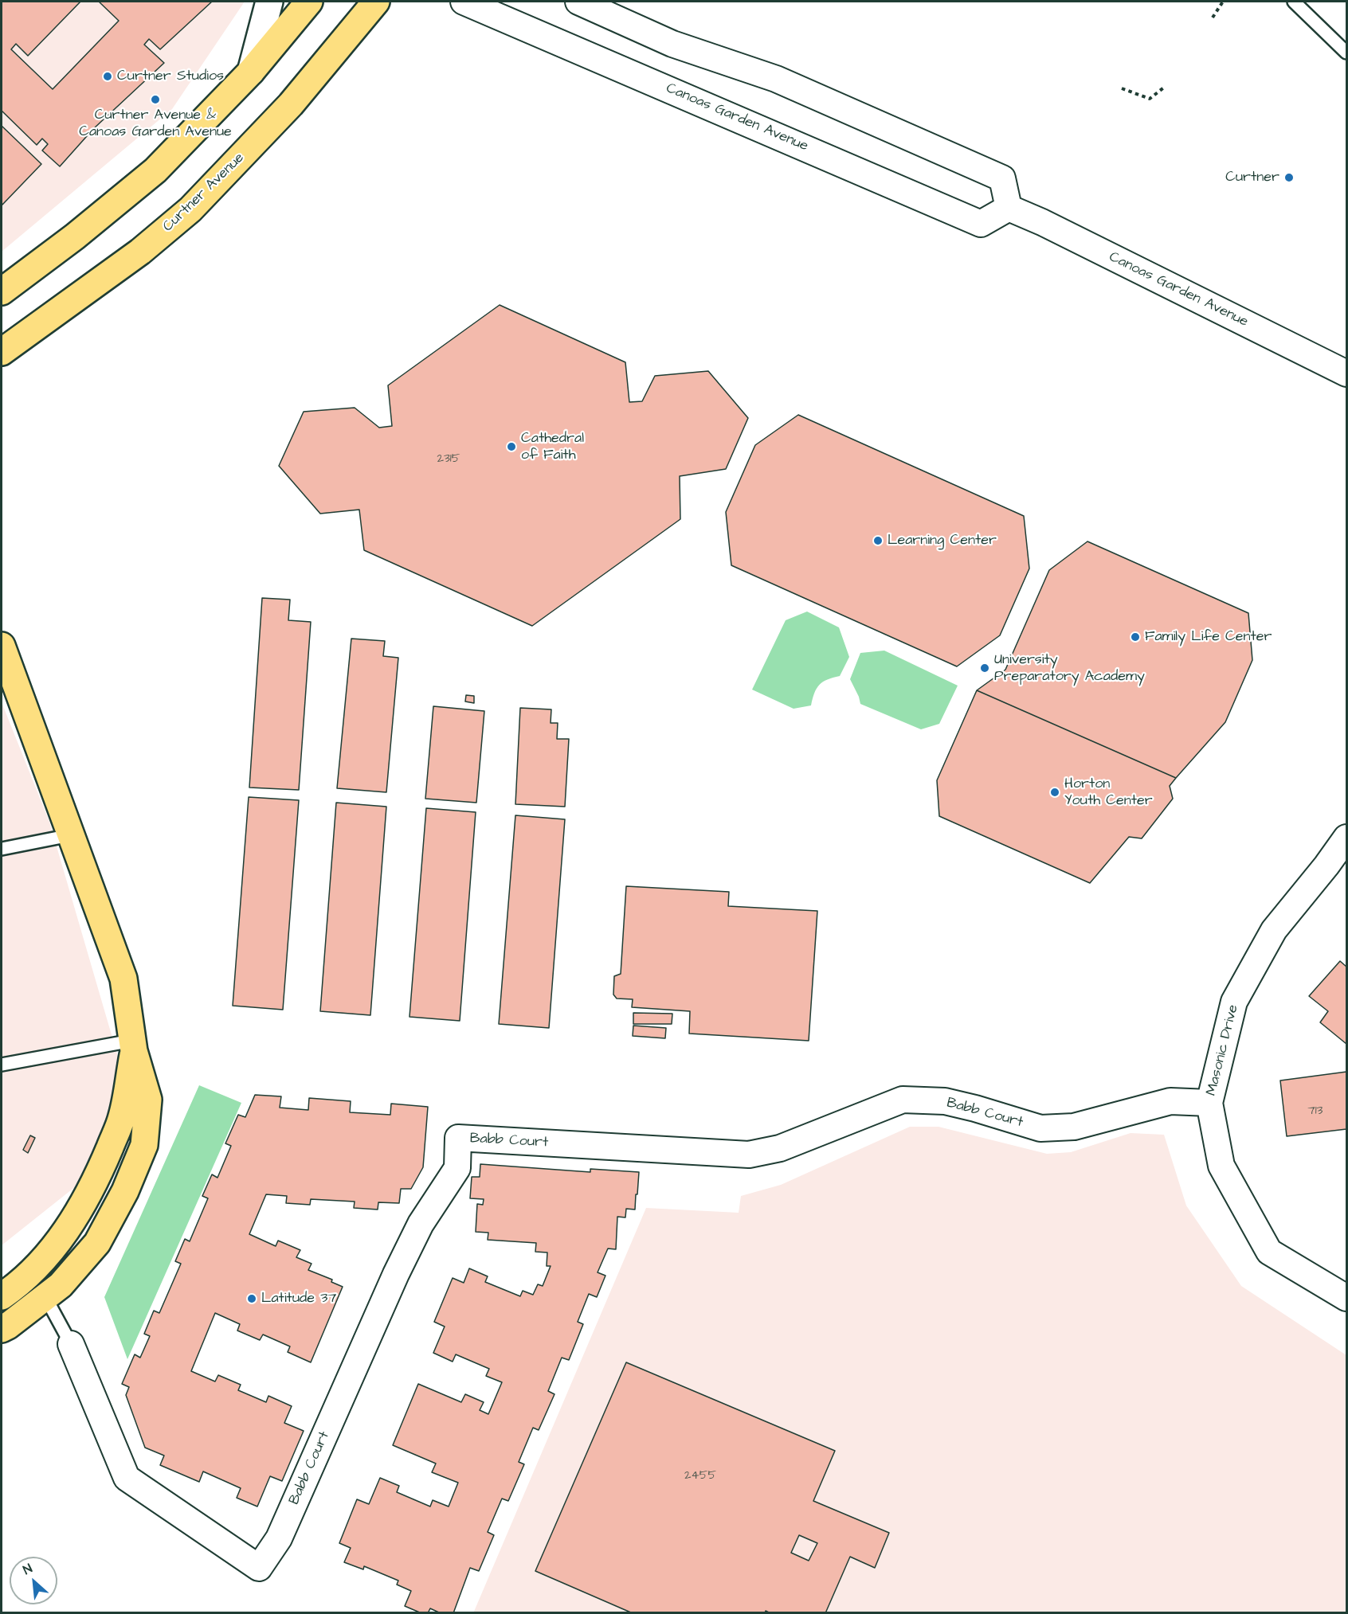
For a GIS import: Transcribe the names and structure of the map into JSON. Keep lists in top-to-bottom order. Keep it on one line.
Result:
{"streets":{"main road":["Curtner Avenue"],"street":["Canoas Garden Avenue","Masonic Drive","Babb Court"]},"crossings":[["Masonic Drive","Babb Court"]],"places":["Curtner Studios","Curtner Avenue & Canoas Garden Avenue","Curtner","Cathedral of Faith","Learning Center","Family Life Center","University Preparatory Academy","Horton Youth Center","Latitude 37"],"house_numbers":["2315","713","2455"],"north":"top left"}
